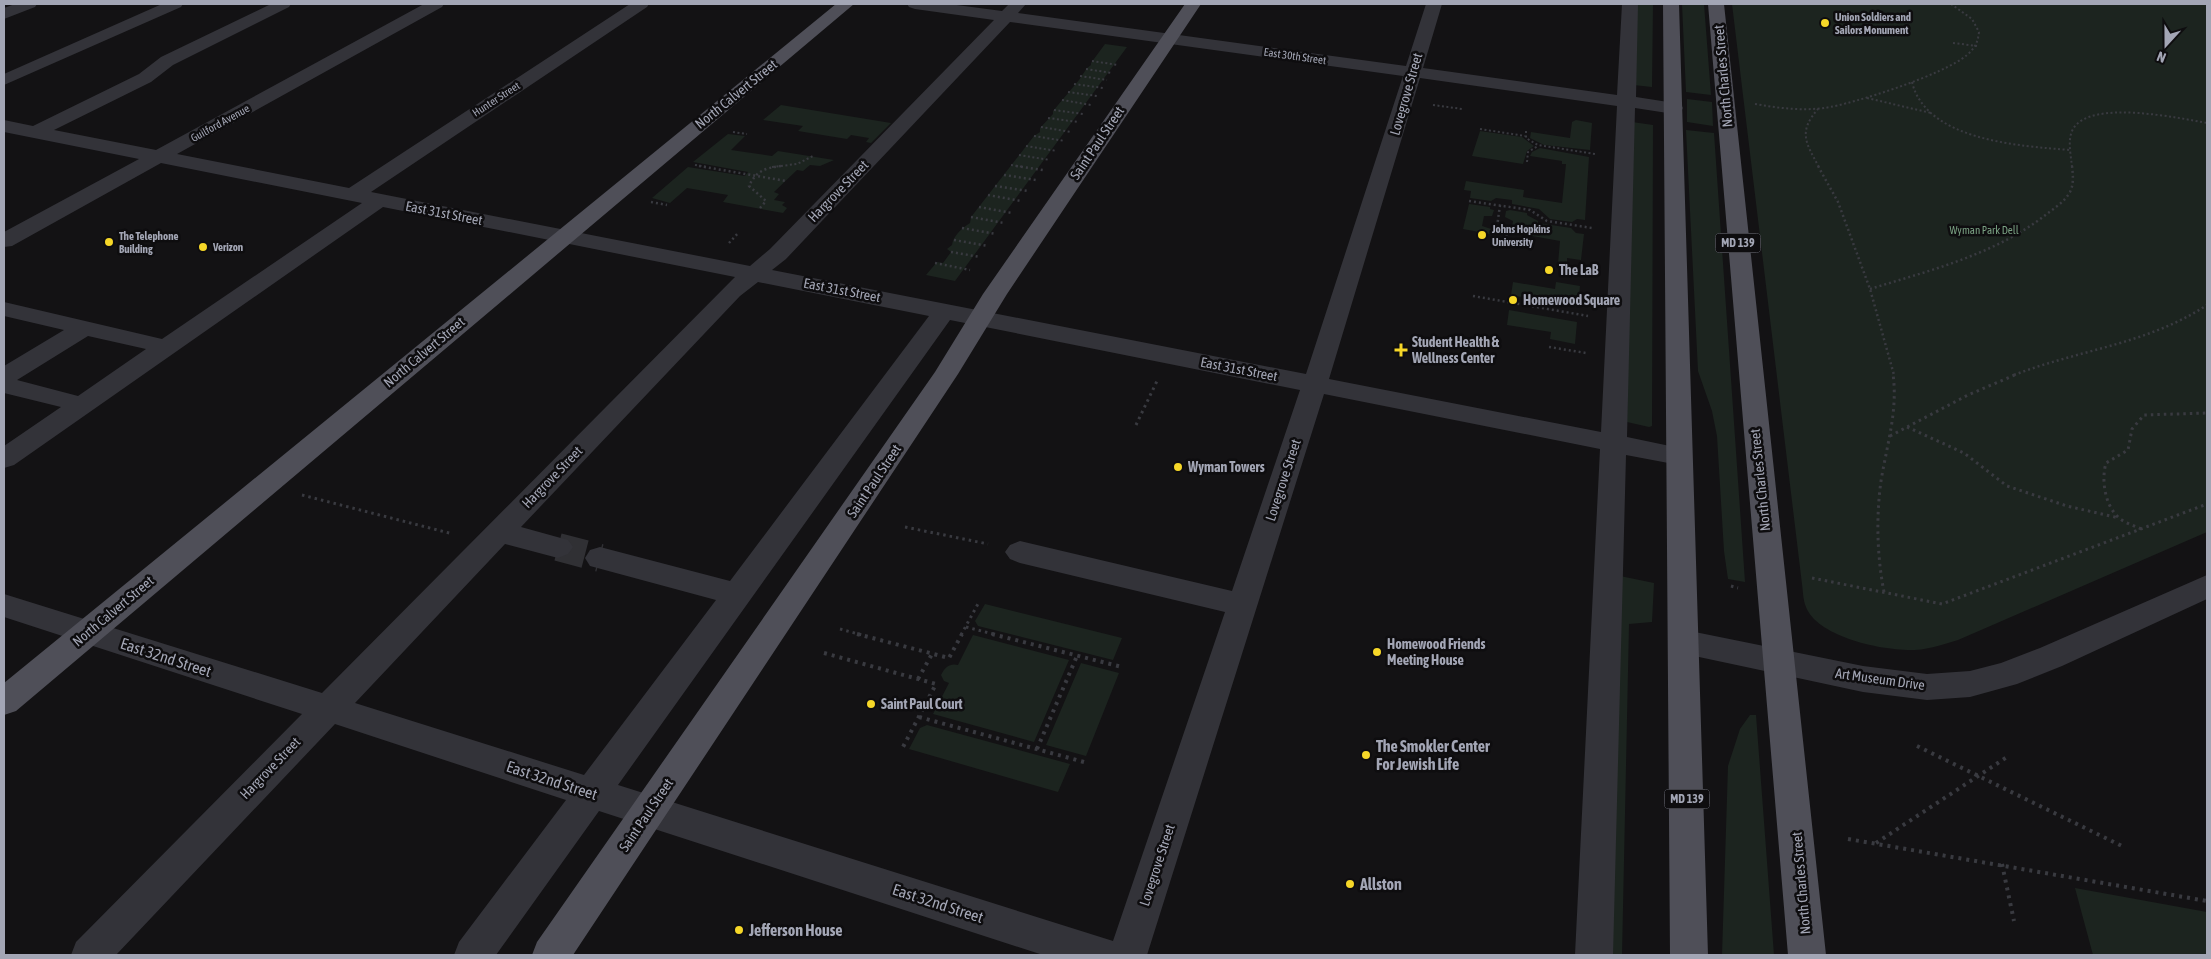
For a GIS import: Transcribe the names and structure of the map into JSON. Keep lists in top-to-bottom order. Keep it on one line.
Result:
{"streets":{"main road":["North Charles Street","North Calvert Street","Saint Paul Street","MD 139"],"street":["East 30th Street","Lovegrove Street","Hunter Street","Guilford Avenue","Hargrove Street","East 31st Street","East 32nd Street","Art Museum Drive"]},"crossings":[["East 30th Street","Lovegrove Street"],["East 30th Street","Saint Paul Street"],["East 30th Street","Hargrove Street"],["East 30th Street","MD 139"],["North Charles Street","Art Museum Drive"],["North Calvert Street","East 31st Street"],["North Calvert Street","East 32nd Street"],["Lovegrove Street","East 31st Street"],["Hunter Street","East 31st Street"],["Guilford Avenue","East 31st Street"],["Saint Paul Street","East 31st Street"],["Saint Paul Street","East 32nd Street"],["Hargrove Street","East 31st Street"],["Hargrove Street","East 32nd Street"],["East 31st Street","MD 139"],["MD 139","Art Museum Drive"]],"parks":["Wyman Park Dell"],"places":{"other":["Union Soldiers and Sailors Monument","Johns Hopkins University","The Telephone Building","Verizon","The LaB","Homewood Square","Wyman Towers","Homewood Friends Meeting House","Saint Paul Court","The Smokler Center For Jewish Life","Allston","Jefferson House"],"health":["Student Health & Wellness Center"]},"north":"bottom"}
